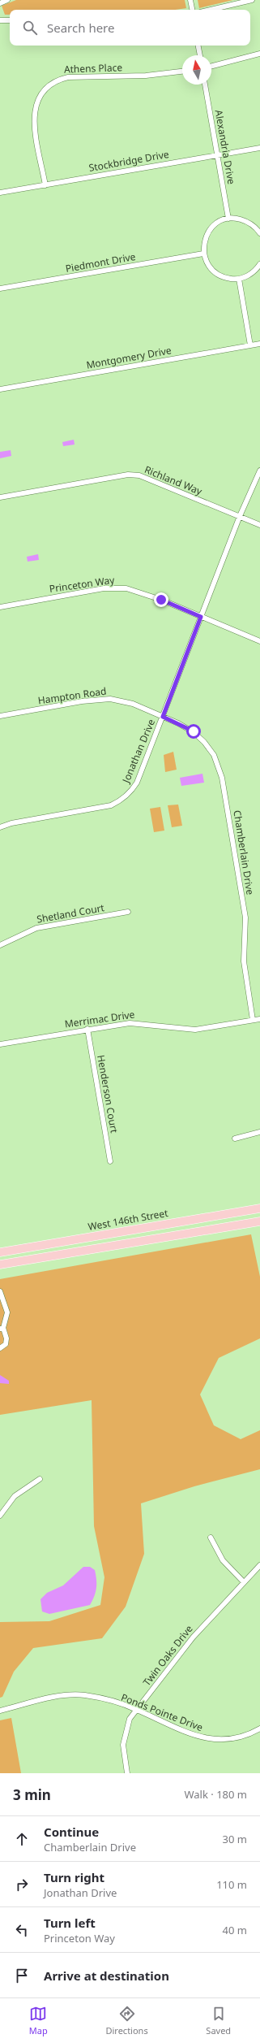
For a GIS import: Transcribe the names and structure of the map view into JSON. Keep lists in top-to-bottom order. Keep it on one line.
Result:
{"streets":{"main road":["West 146th Street"],"street":["Athens Place","Alexandria Drive","Stockbridge Drive","Piedmont Drive","Montgomery Drive","Richland Way","Princeton Way","Hampton Road","Jonathan Drive","Chamberlain Drive","Shetland Court","Merrimac Drive","Henderson Court","Twin Oaks Drive","Ponds Pointe Drive"]},"crossings":[["Athens Place","Stockbridge Drive"],["Alexandria Drive","Stockbridge Drive"],["Richland Way","Jonathan Drive"],["Princeton Way","Jonathan Drive"],["Hampton Road","Jonathan Drive"],["Hampton Road","Chamberlain Drive"],["Jonathan Drive","Chamberlain Drive"],["Chamberlain Drive","Merrimac Drive"],["Merrimac Drive","Henderson Court"],["Twin Oaks Drive","Ponds Pointe Drive"]],"north":"top","page":{"search":"Search here","heading":["3 min","Walk · 180 m"],"list":[["Continue","Chamberlain Drive","30 m"],["Turn right","Jonathan Drive","110 m"],["Turn left","Princeton Way","40 m"],"Arrive at destination"],"nav":["Map","Directions","Saved"]}}
